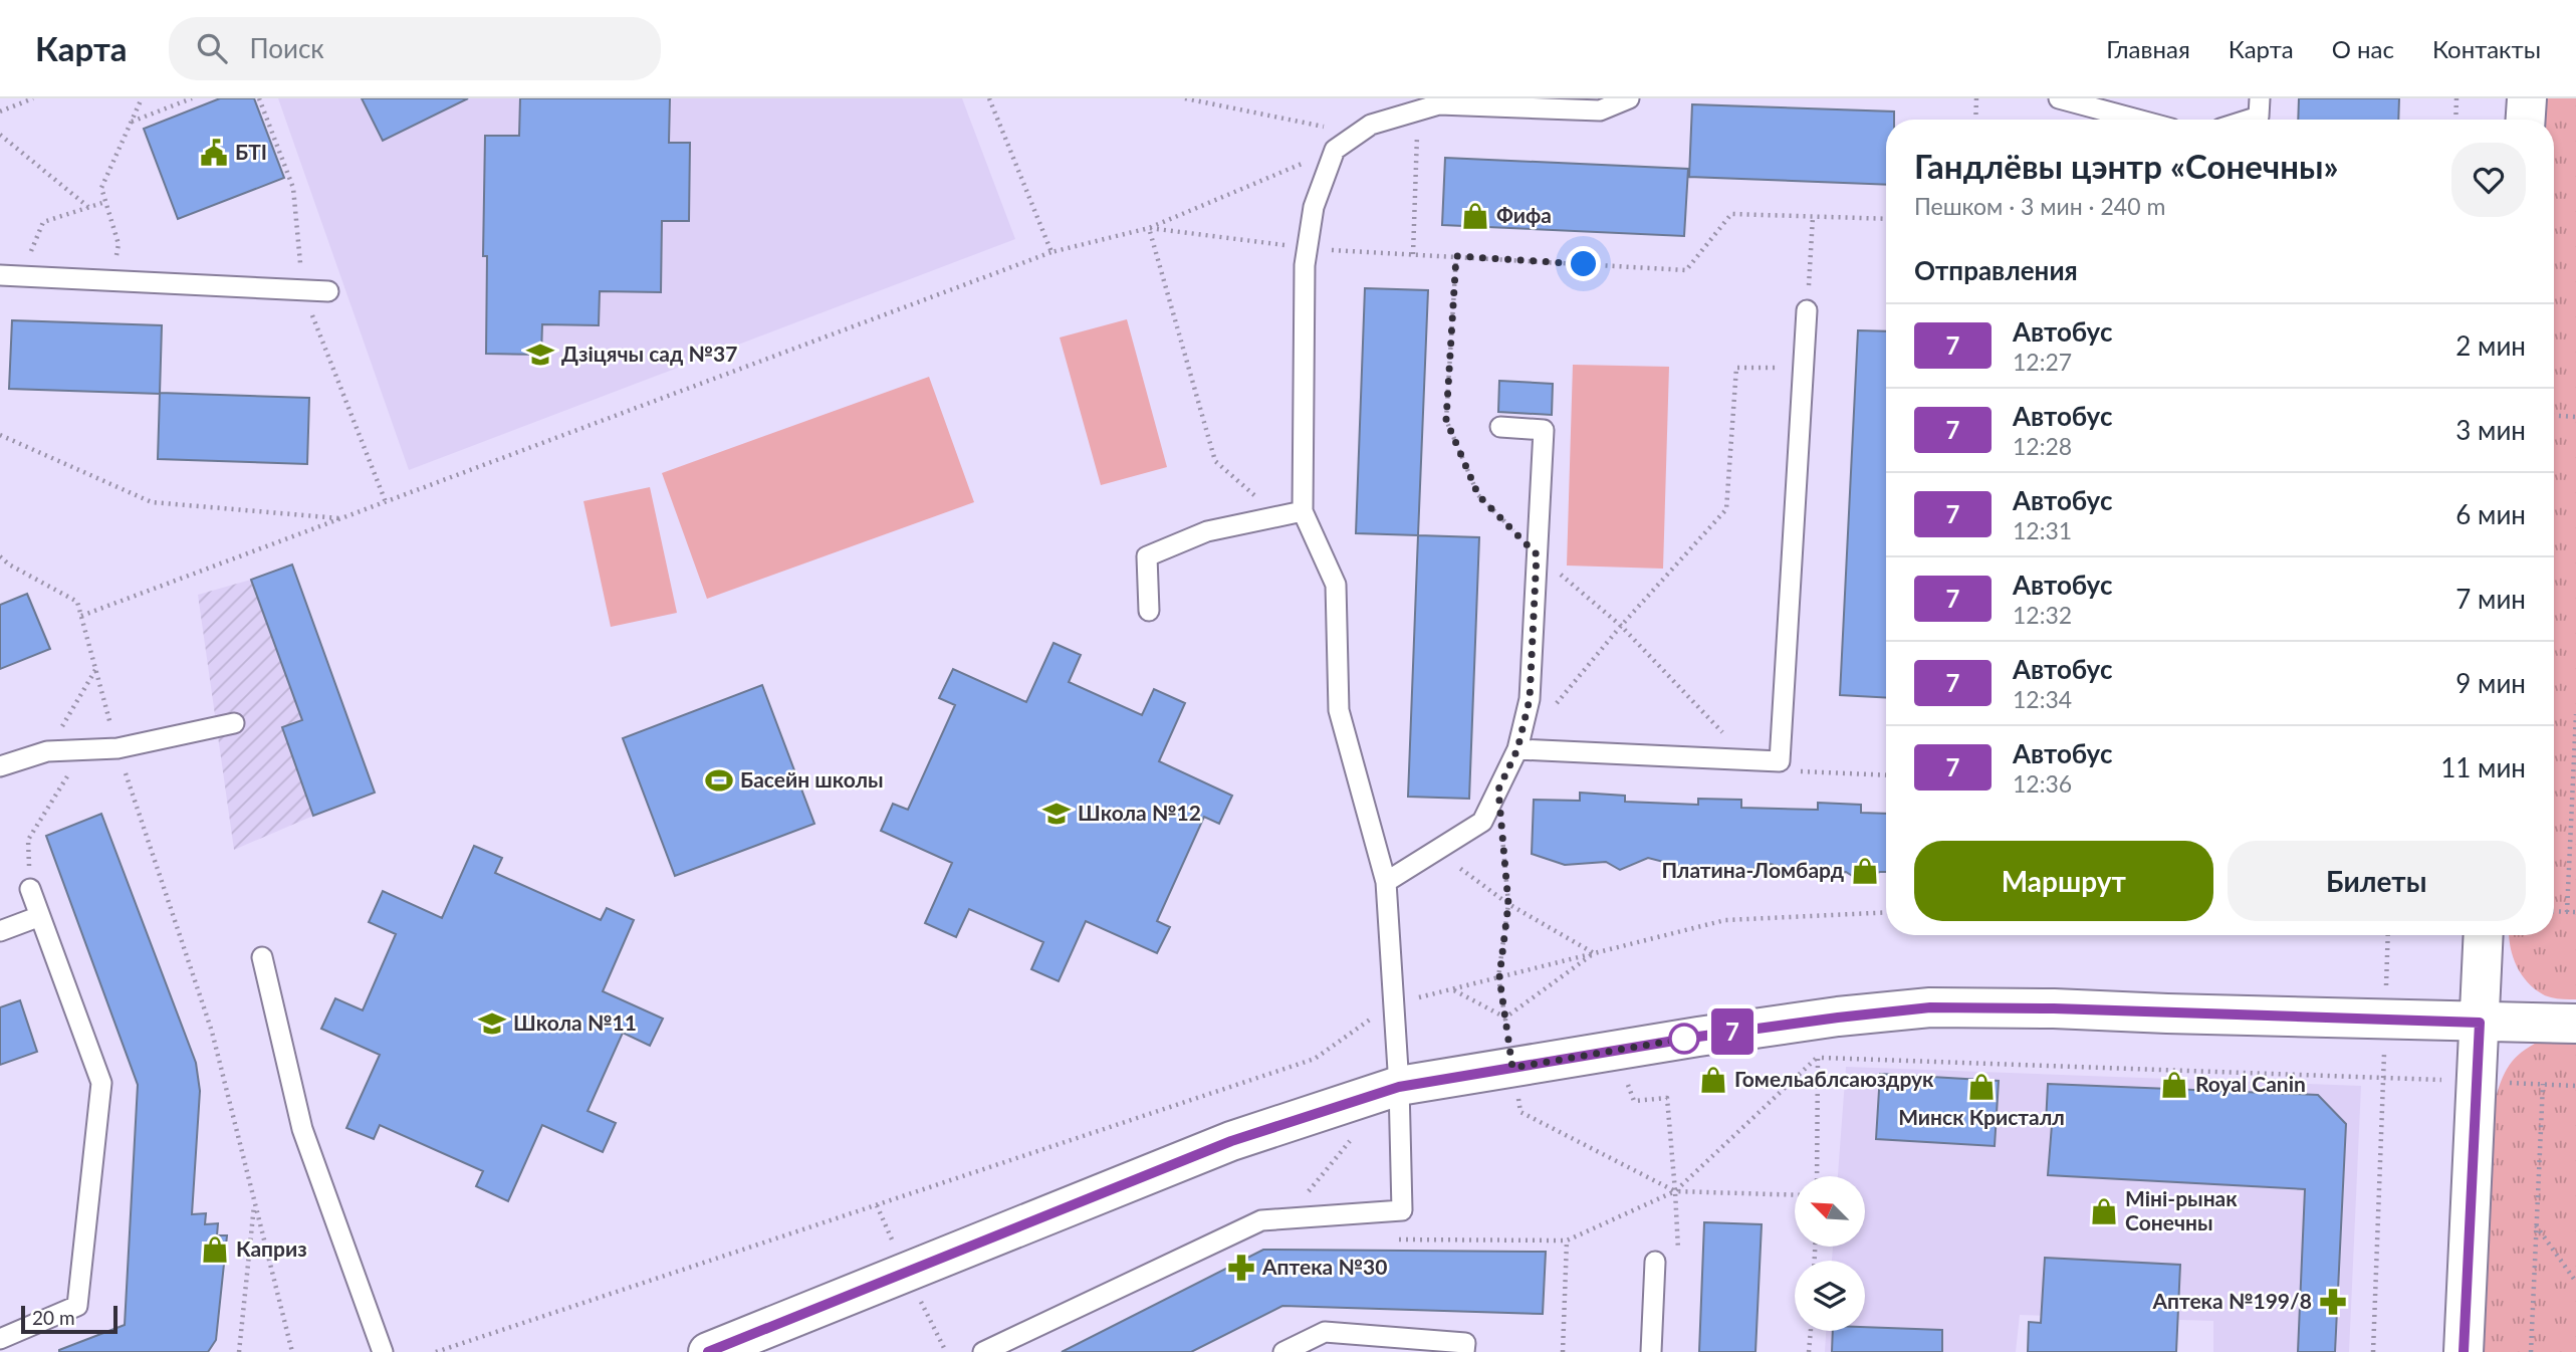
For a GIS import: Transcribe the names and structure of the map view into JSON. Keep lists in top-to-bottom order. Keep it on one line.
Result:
{"places":{"public building":["БТІ"],"shop":["Фифа","Платина-Ломбард","Гомельаблсаюздрук","Royal Canin","Минск Кристалл","Міні-рынак Сонечны","Каприз"],"school or university":["Дзіцячы сад №37","Школа №12","Школа №11"],"sports":["Басейн школы"],"pharmacy":["Аптека №30","Аптека №199/8"]},"lines":["bus line 7"],"scale_bar":"20 m","north":"top left","page":{"header":"Карта","search":"Поиск","nav":["Главная","Карта","О нас","Контакты"],"on_map":"7","heading":[["Гандлёвы цэнтр «Сонечны»","Пешком · 3 мин · 240 m"],"Отправления"],"list":[{"mark":"7","name":"Автобус","note":"12:27","value":"2 мин"},{"mark":"7","name":"Автобус","note":"12:28","value":"3 мин"},{"mark":"7","name":"Автобус","note":"12:31","value":"6 мин"},{"mark":"7","name":"Автобус","note":"12:32","value":"7 мин"},{"mark":"7","name":"Автобус","note":"12:34","value":"9 мин"},{"mark":"7","name":"Автобус","note":"12:36","value":"11 мин"}],"buttons":["Маршрут","Билеты"],"scale":"20 m"}}
